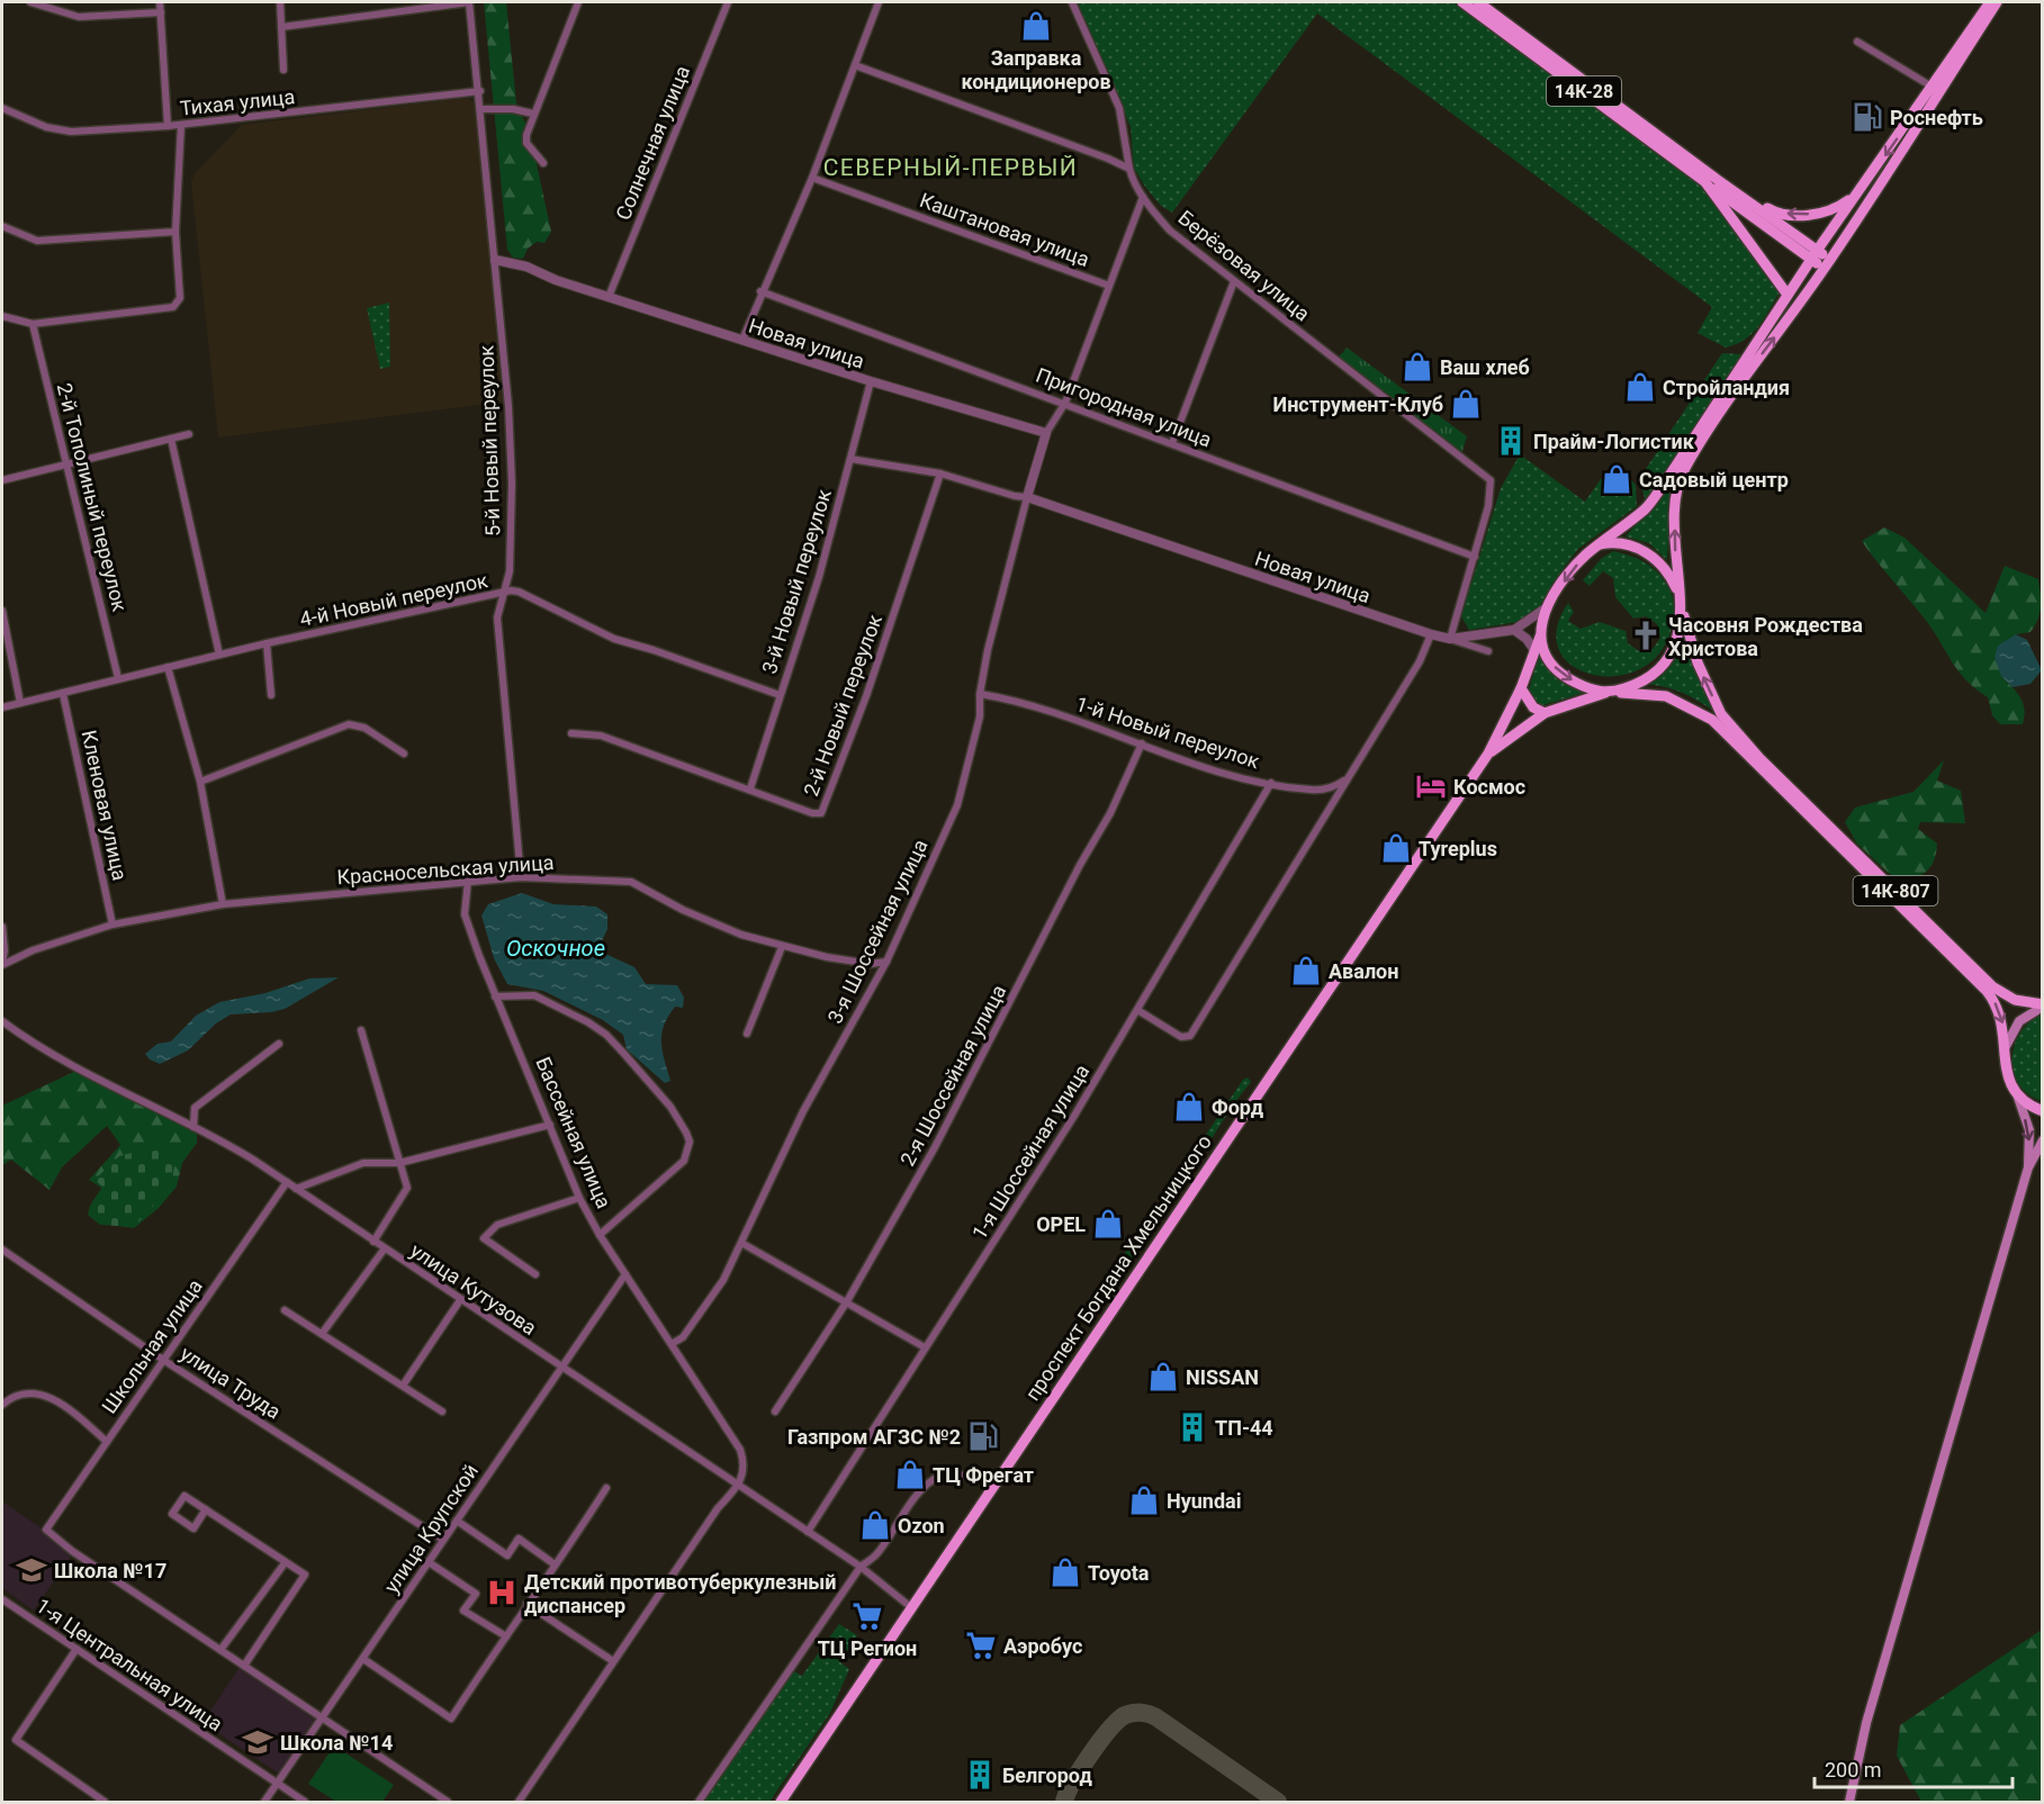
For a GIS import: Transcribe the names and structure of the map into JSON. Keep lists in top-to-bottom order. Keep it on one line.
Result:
{"streets":{"main road":["14К-28","14К-807","проспект Богдана Хмельницкого"],"street":["Тихая улица","Солнечная улица","Каштановая улица","Берёзовая улица","Новая улица","Пригородная улица","5-й Новый переулок","2-й Тополиный переулок","3-й Новый переулок","4-й Новый переулок","2-й Новый переулок","1-й Новый переулок","Кленовая улица","Красносельская улица","3-я Шоссейная улица","2-я Шоссейная улица","Бассейная улица","1-я Шоссейная улица","улица Кутузова","Школьная улица","улица Труда","улица Крупской","1-я Центральная улица"]},"crossings":[["Тихая улица","5-й Новый переулок"],["Солнечная улица","Новая улица"],["Берёзовая улица","Пригородная улица"],["Новая улица","5-й Новый переулок"],["Новая улица","3-й Новый переулок"],["Новая улица","2-й Новый переулок"],["Новая улица","14К-807"],["Новая улица","3-я Шоссейная улица"],["Новая улица","проспект Богдана Хмельницкого"],["5-й Новый переулок","4-й Новый переулок"],["5-й Новый переулок","Красносельская улица"],["2-й Тополиный переулок","4-й Новый переулок"],["3-й Новый переулок","4-й Новый переулок"],["3-й Новый переулок","2-й Новый переулок"],["4-й Новый переулок","Кленовая улица"],["1-й Новый переулок","3-я Шоссейная улица"],["1-й Новый переулок","2-я Шоссейная улица"],["1-й Новый переулок","1-я Шоссейная улица"],["Кленовая улица","Красносельская улица"],["Красносельская улица","3-я Шоссейная улица"],["Красносельская улица","Бассейная улица"],["14К-807","проспект Богдана Хмельницкого"],["3-я Шоссейная улица","Бассейная улица"],["Бассейная улица","улица Кутузова"],["Бассейная улица","улица Крупской"],["1-я Шоссейная улица","улица Кутузова"],["проспект Богдана Хмельницкого","улица Кутузова"],["улица Кутузова","Школьная улица"],["улица Кутузова","улица Крупской"],["Школьная улица","улица Труда"],["улица Труда","улица Крупской"],["улица Крупской","1-я Центральная улица"]],"districts":["СЕВЕРНЫЙ-ПЕРВЫЙ"],"water":["Оскочное"],"places":{"shop":["Заправка кондиционеров","Ваш хлеб","Стройландия","Инструмент-Клуб","Садовый центр","Tyreplus","Авалон","Форд","OPEL","NISSAN","ТЦ Фрегат","Hyundai","Ozon","Toyota"],"fuel station":["Роснефть","Газпром АГЗС №2"],"building":["Прайм-Логистик","ТП-44","Белгород"],"church":["Часовня Рождества Христова"],"hotel":["Космос"],"school or university":["Школа №17","Школа №14"],"hospital":["Детский противотуберкулезный диспансер"],"supermarket":["ТЦ Регион","Аэробус"]},"scale_bar":"200 m"}
